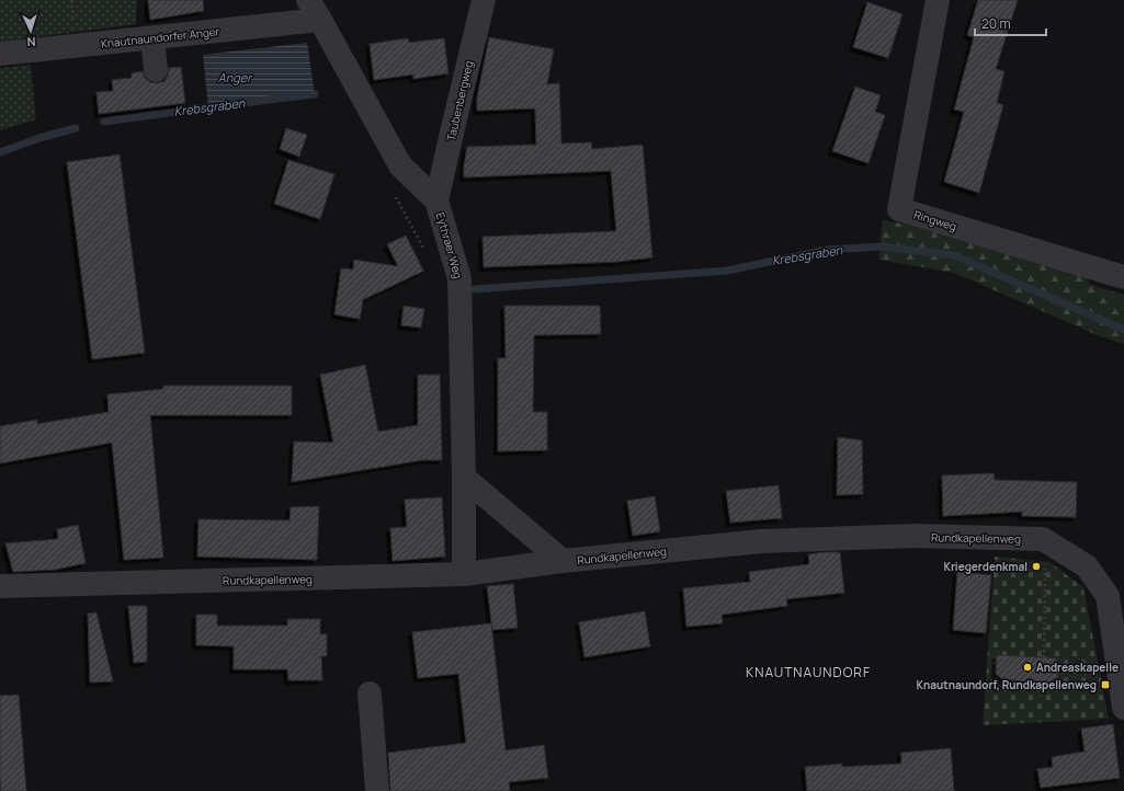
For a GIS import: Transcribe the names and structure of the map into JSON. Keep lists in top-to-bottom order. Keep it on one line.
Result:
{"streets":{"street":["Knautnaundorfer Anger","Taubenbergweg","Ringweg","Eythraer Weg","Rundkapellenweg"]},"crossings":[["Knautnaundorfer Anger","Eythraer Weg"],["Taubenbergweg","Eythraer Weg"],["Eythraer Weg","Rundkapellenweg"]],"districts":["KNAUTNAUNDORF"],"water":["Anger","Krebsgraben"],"places":{"other":["Kriegerdenkmal","Andreaskapelle"],"transit":["Knautnaundorf, Rundkapellenweg"]},"scale_bar":"20 m","north":"bottom"}
